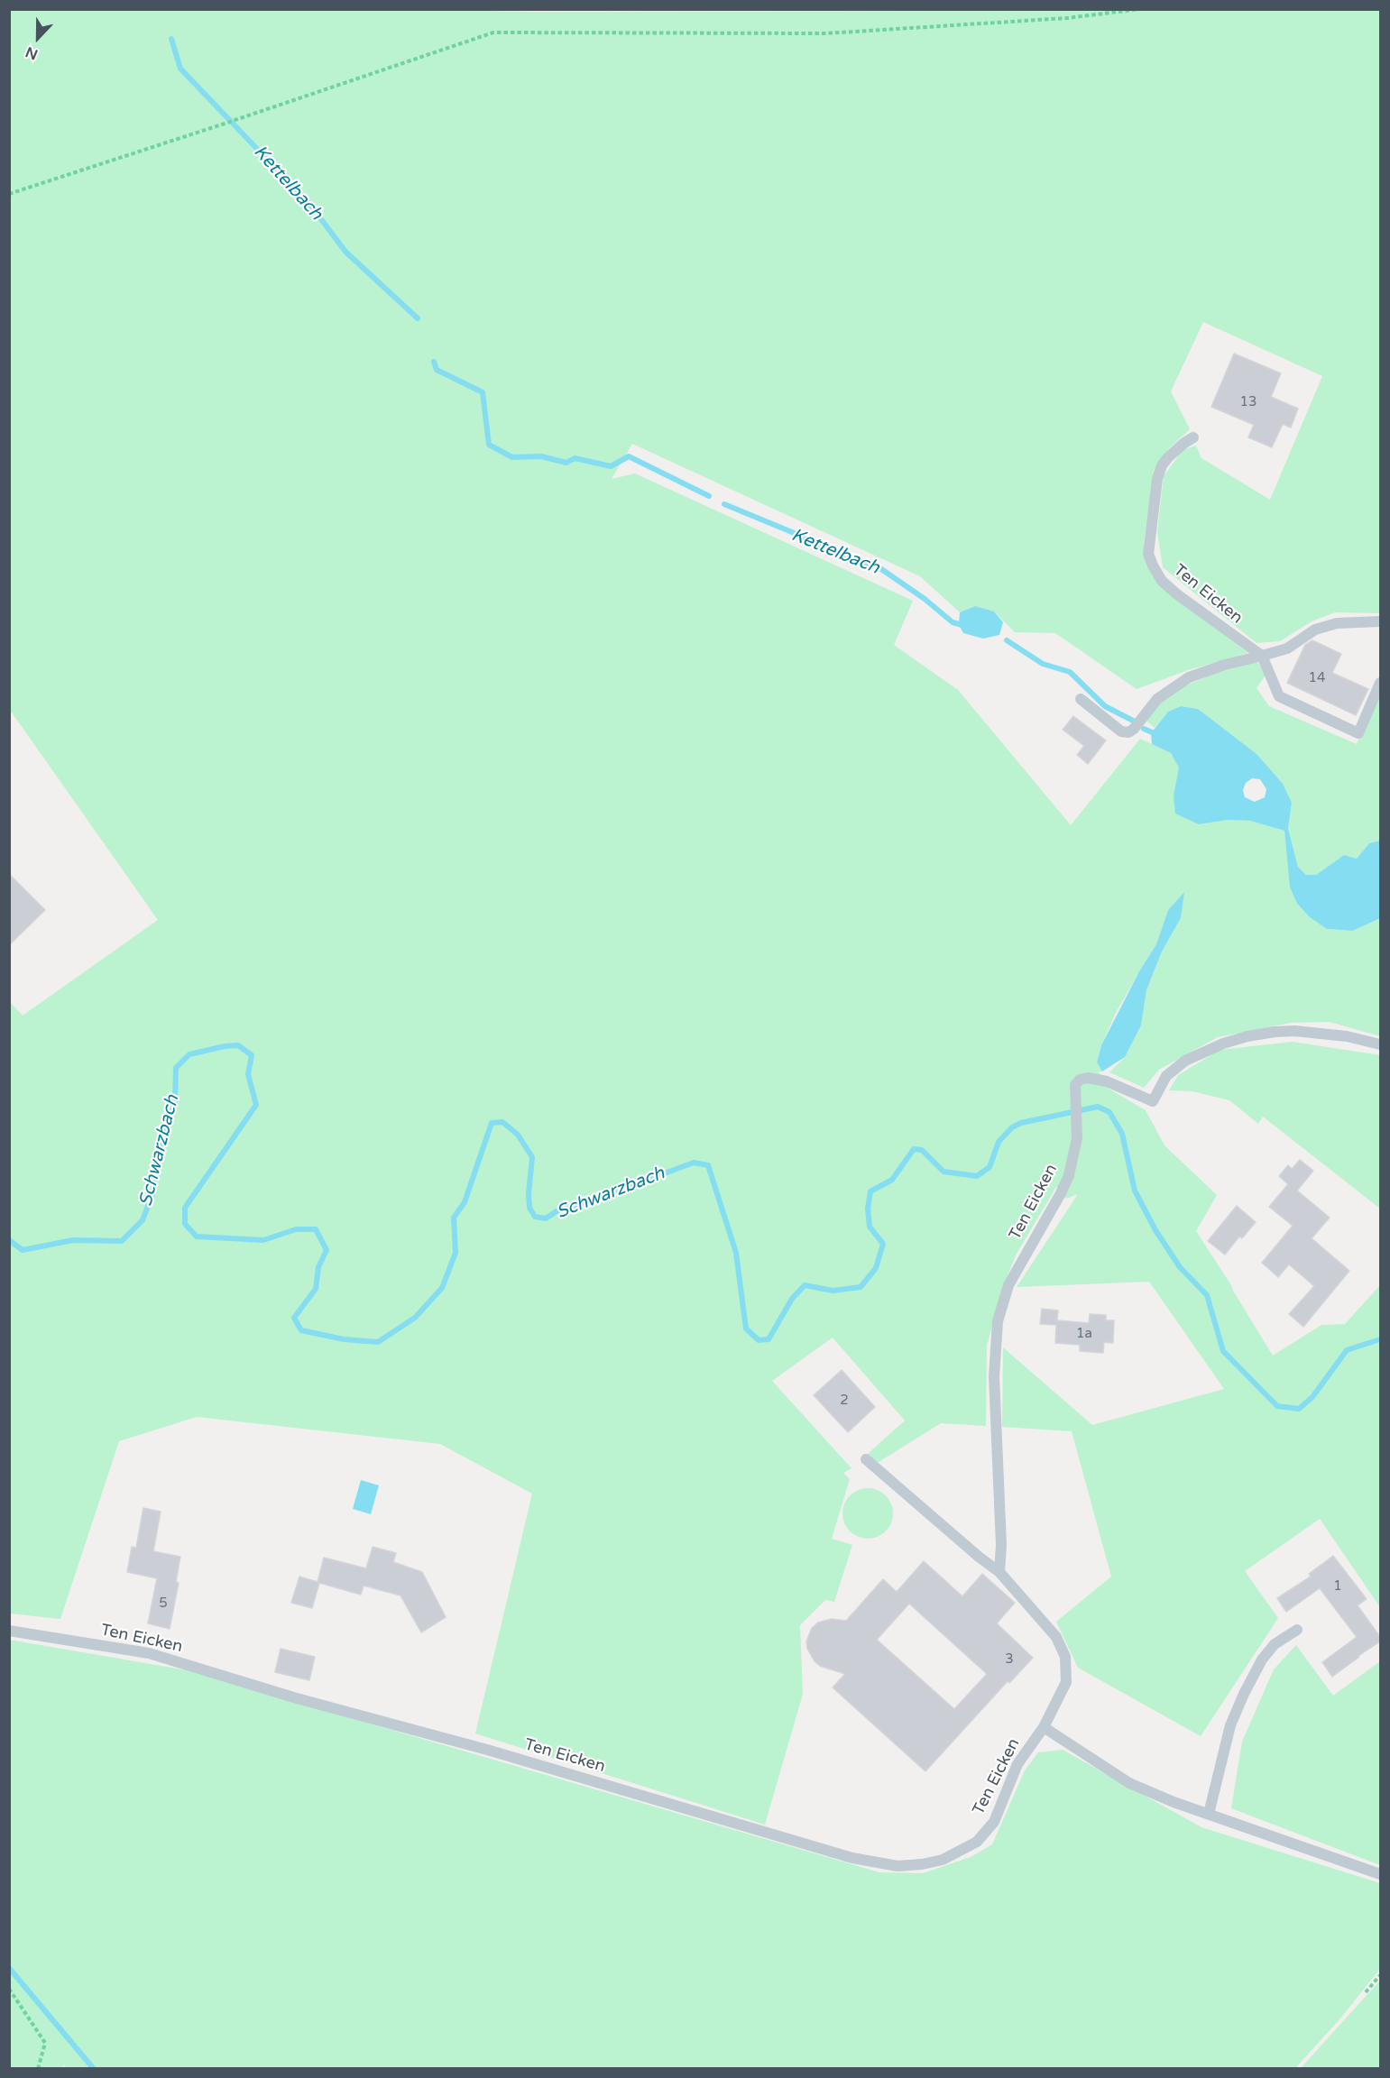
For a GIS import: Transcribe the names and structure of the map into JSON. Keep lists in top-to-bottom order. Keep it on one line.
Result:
{"streets":{"lane":["Ten Eicken"]},"water":["Kettelbach","Schwarzbach"],"house_numbers":["13","14","1a","2","1","5","3"],"north":"bottom"}
